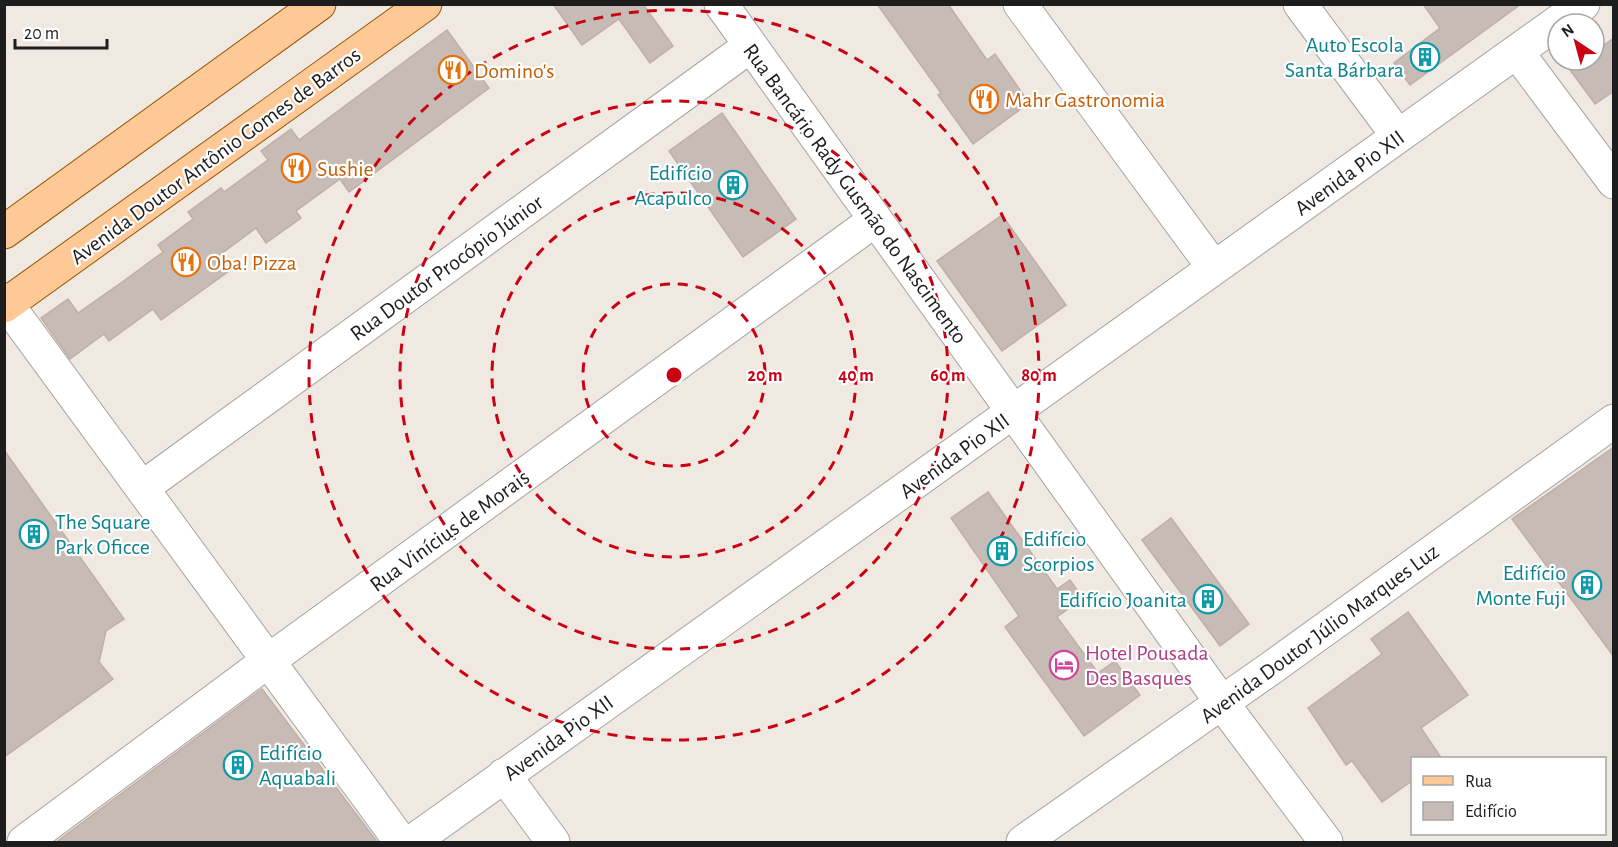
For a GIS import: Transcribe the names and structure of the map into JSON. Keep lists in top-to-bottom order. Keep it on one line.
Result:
{"streets":{"main road":["Avenida Doutor Antônio Gomes de Barros"],"street":["Avenida Pio XII","Rua Bancário Rady Gusmão do Nascimento","Rua Doutor Procópio Júnior","Rua Vinícius de Morais","Avenida Doutor Júlio Marques Luz"]},"crossings":[["Avenida Pio XII","Rua Bancário Rady Gusmão do Nascimento"],["Rua Bancário Rady Gusmão do Nascimento","Rua Doutor Procópio Júnior"],["Rua Bancário Rady Gusmão do Nascimento","Rua Vinícius de Morais"],["Rua Bancário Rady Gusmão do Nascimento","Avenida Doutor Júlio Marques Luz"]],"places":{"building":["Auto Escola Santa Bárbara","Edifício Acapulco","The Square Park Oficce","Edifício Scorpios","Edifício Monte Fuji","Edifício Joanita","Edifício Aquabali"],"restaurant":["Domino's","Mahr Gastronomia","Sushie","Oba! Pizza"],"hotel":["Hotel Pousada Des Basques"]},"legend":["Rua","Edifício"],"scale_bar":"20 m","north":"top left","rings":["20 m","40 m","60 m","80 m"]}
